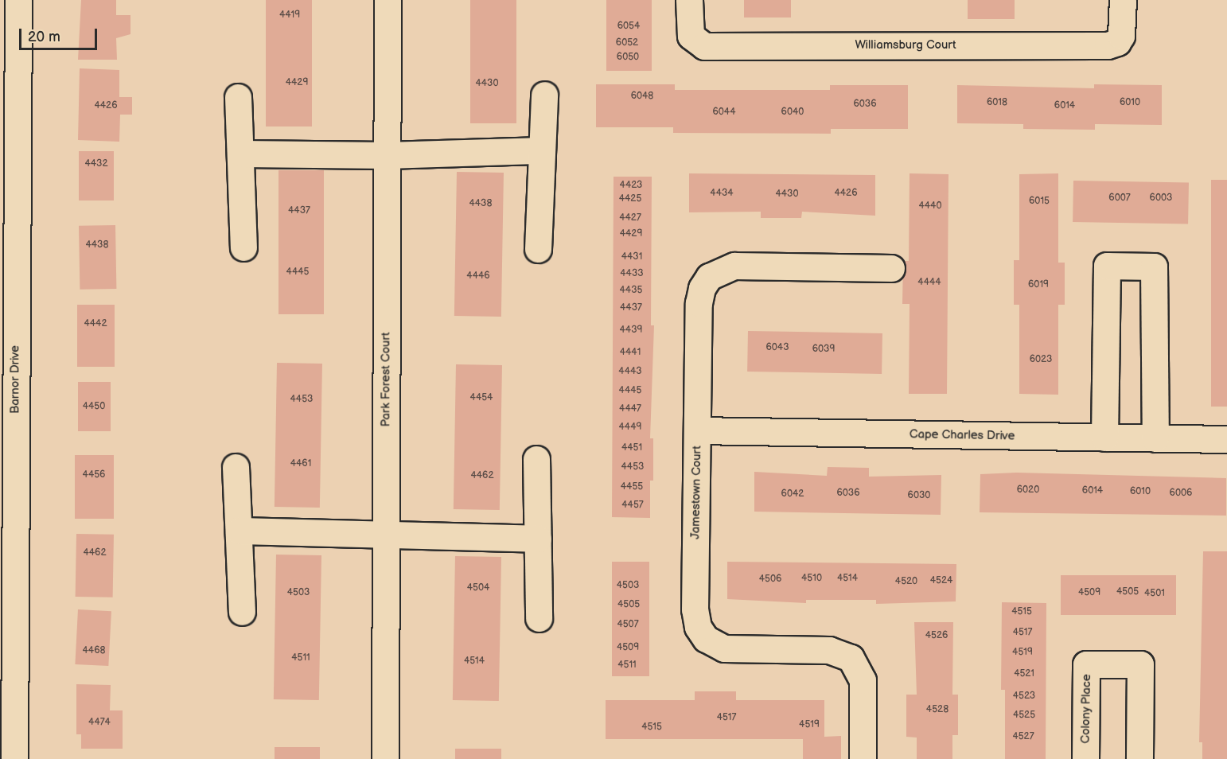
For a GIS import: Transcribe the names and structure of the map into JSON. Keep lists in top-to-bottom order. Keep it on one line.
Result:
{"streets":{"street":["Williamsburg Court","Barnor Drive","Park Forest Court","Cape Charles Drive","Jamestown Court","Colony Place"]},"crossings":[["Cape Charles Drive","Jamestown Court"]],"house_numbers":["4419","6054","6052","6050","4429","4430","6048","6018","6010","6036","4426","6014","6044","6040","4432","4423","4434","4426","4430","6007","6003","4425","6015","4438","4440","4437","4427","4429","4438","4431","4445","4433","4446","4444","6019","4435","4437","4442","4439","6043","6039","4441","6023","4443","4445","4454","4453","4450","4447","4449","4451","4461","4453","4456","4462","4455","6020","6014","6010","6036","6006","6042","6030","4457","4462","4510","4514","4506","4524","4520","4503","4504","4505","4503","4509","4501","4505","4515","4507","4517","4526","4509","4468","4519","4511","4514","4511","4521","4523","4528","4525","4517","4474","4519","4515","4527"],"scale_bar":"20 m"}
